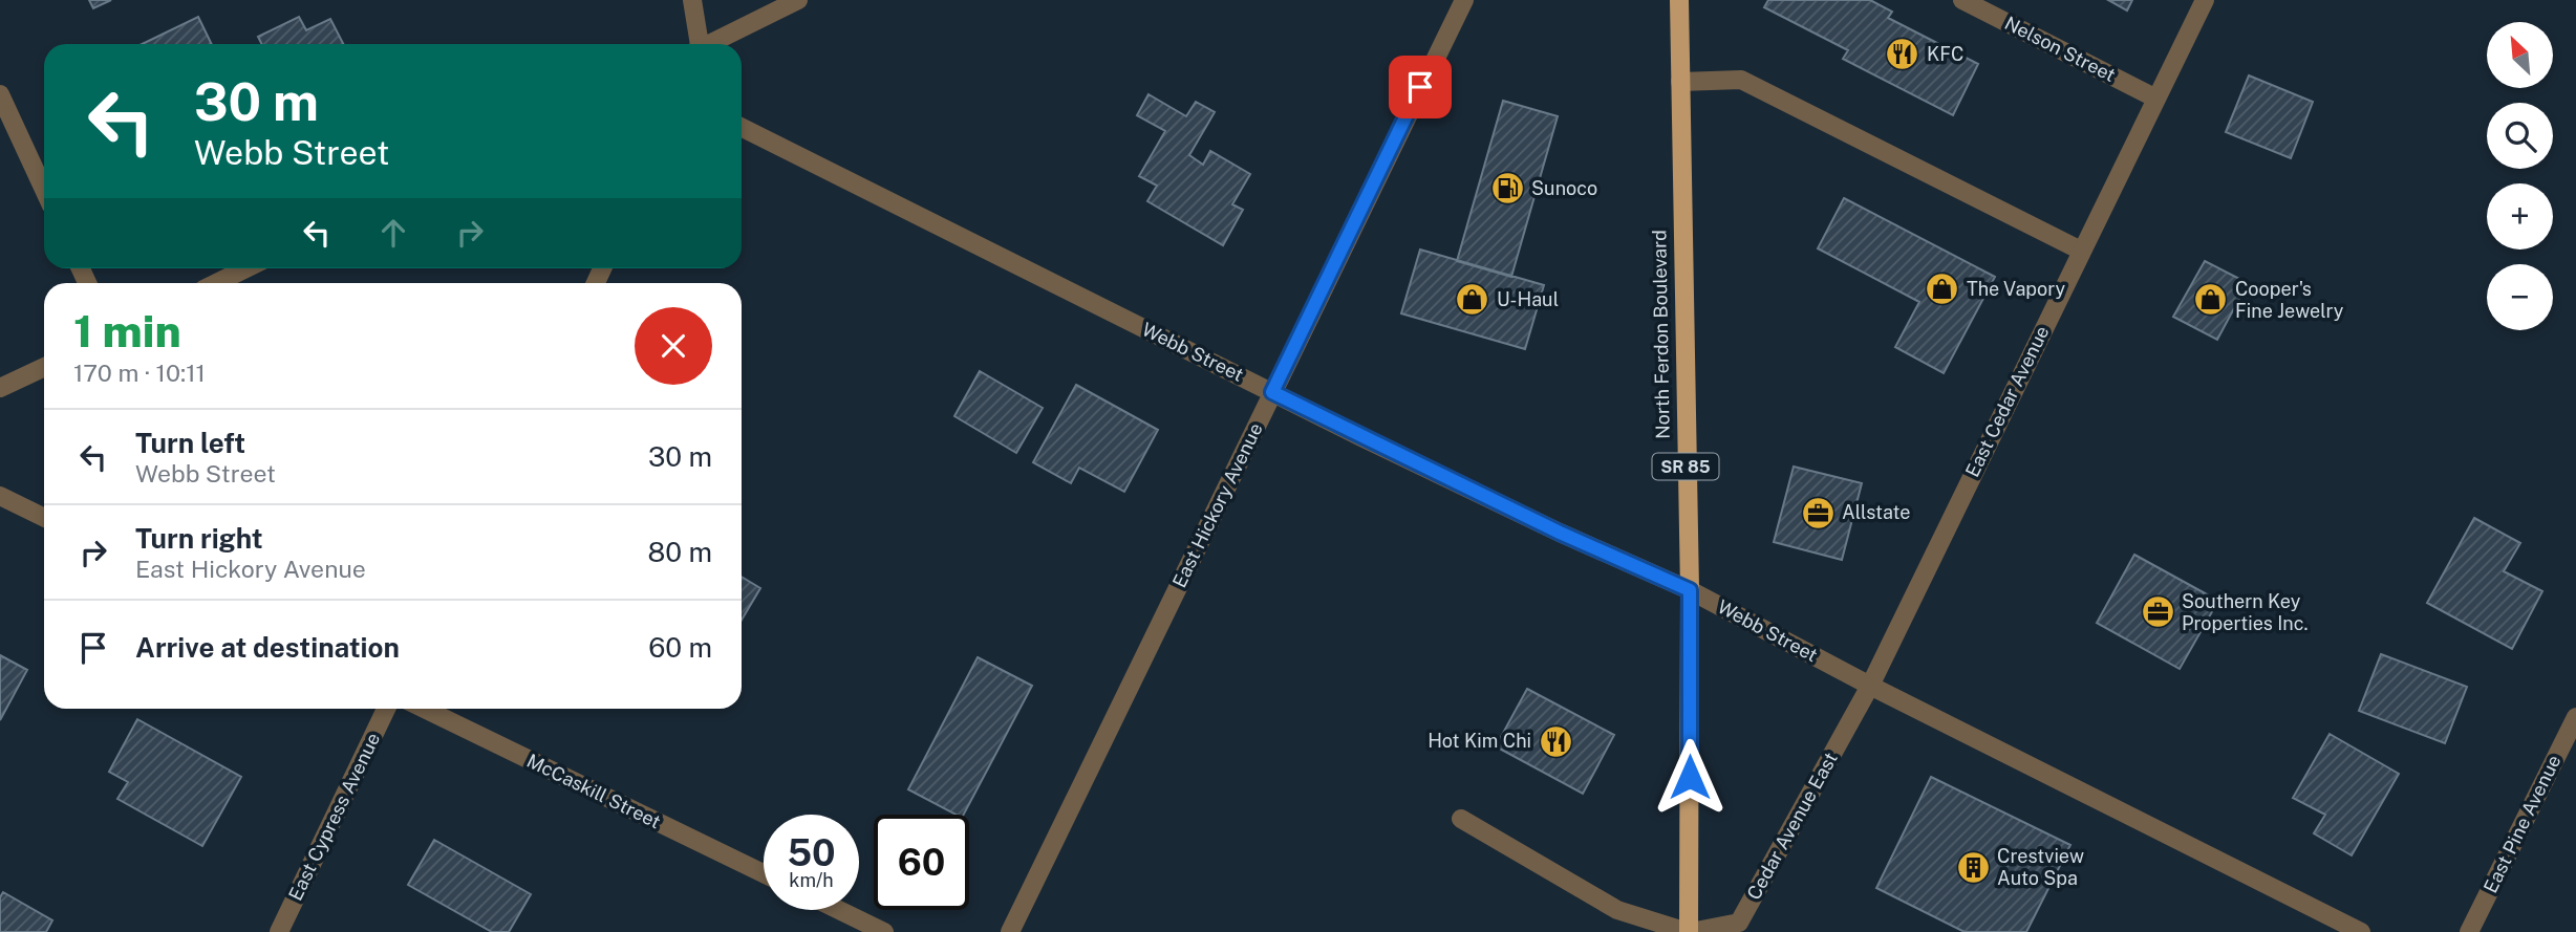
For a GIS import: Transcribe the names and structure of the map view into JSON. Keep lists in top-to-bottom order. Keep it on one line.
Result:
{"streets":{"main road":["North Ferdon Boulevard","SR 85"],"street":["Nelson Street","Webb Street","East Cedar Avenue","East Hickory Avenue","McCaskill Street","East Cypress Avenue","East Pine Avenue","Cedar Avenue East"]},"crossings":[["Nelson Street","East Cedar Avenue"],["North Ferdon Boulevard","Webb Street"],["North Ferdon Boulevard","Cedar Avenue East"],["Webb Street","East Cedar Avenue"],["Webb Street","East Hickory Avenue"],["Webb Street","Cedar Avenue East"],["East Cedar Avenue","Cedar Avenue East"]],"places":{"restaurant":["KFC","Hot Kim Chi"],"fuel station":["Sunoco"],"shop":["The Vapory","U-Haul","Cooper's Fine Jewelry"],"office":["Allstate","Southern Key Properties Inc."],"building":["Crestview Auto Spa"]},"north":"top left","page":{"map_buttons":["+","−"],"turn":["30 m","Webb Street"],"heading":["1 min","170 m · 10:11"],"list":[{"name":"Turn left","note":"Webb Street","value":"30 m"},{"name":"Turn right","note":"East Hickory Avenue","value":"80 m"},{"name":"Arrive at destination","value":"60 m"}],"speed":"50 km/h","limit":"60"}}
